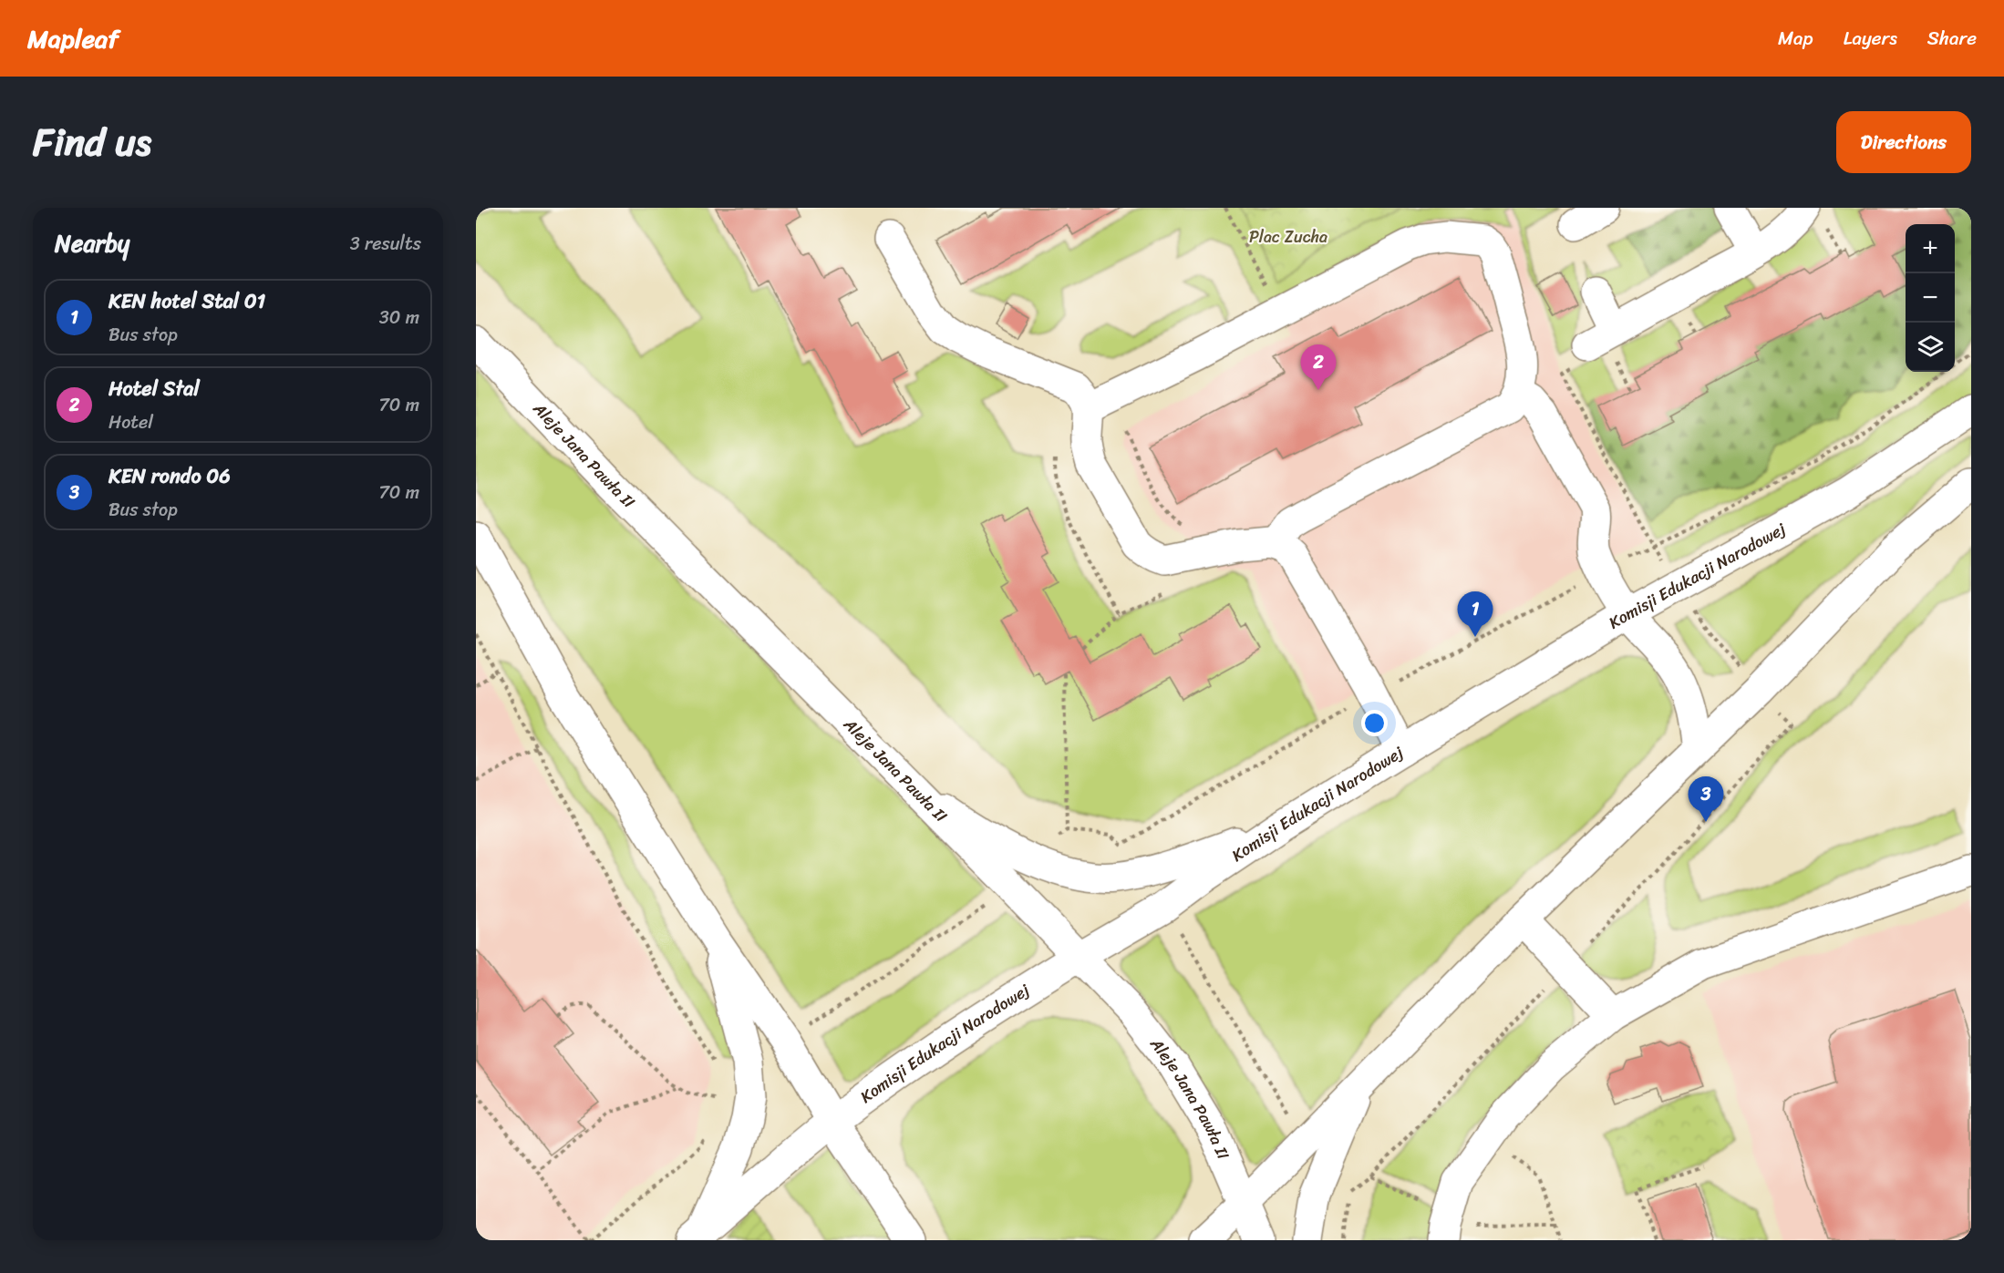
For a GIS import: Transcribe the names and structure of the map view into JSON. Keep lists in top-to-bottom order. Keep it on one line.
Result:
{"streets":{"street":["Aleje Jana Pawła II","Komisji Edukacji Narodowej"]},"crossings":[["Aleje Jana Pawła II","Komisji Edukacji Narodowej"]],"parks":["Plac Zucha"],"page":{"header":"Mapleaf","nav":["Map","Layers","Share"],"title":"Find us","buttons":"Directions","heading":["Nearby","3 results"],"map_buttons":["+","−"],"list":[{"mark":"1","name":"KEN hotel Stal 01","note":"Bus stop","value":"30 m"},{"mark":"2","name":"Hotel Stal","note":"Hotel","value":"70 m"},{"mark":"3","name":"KEN rondo 06","note":"Bus stop","value":"70 m"}],"pins":["2","1","3"]}}
